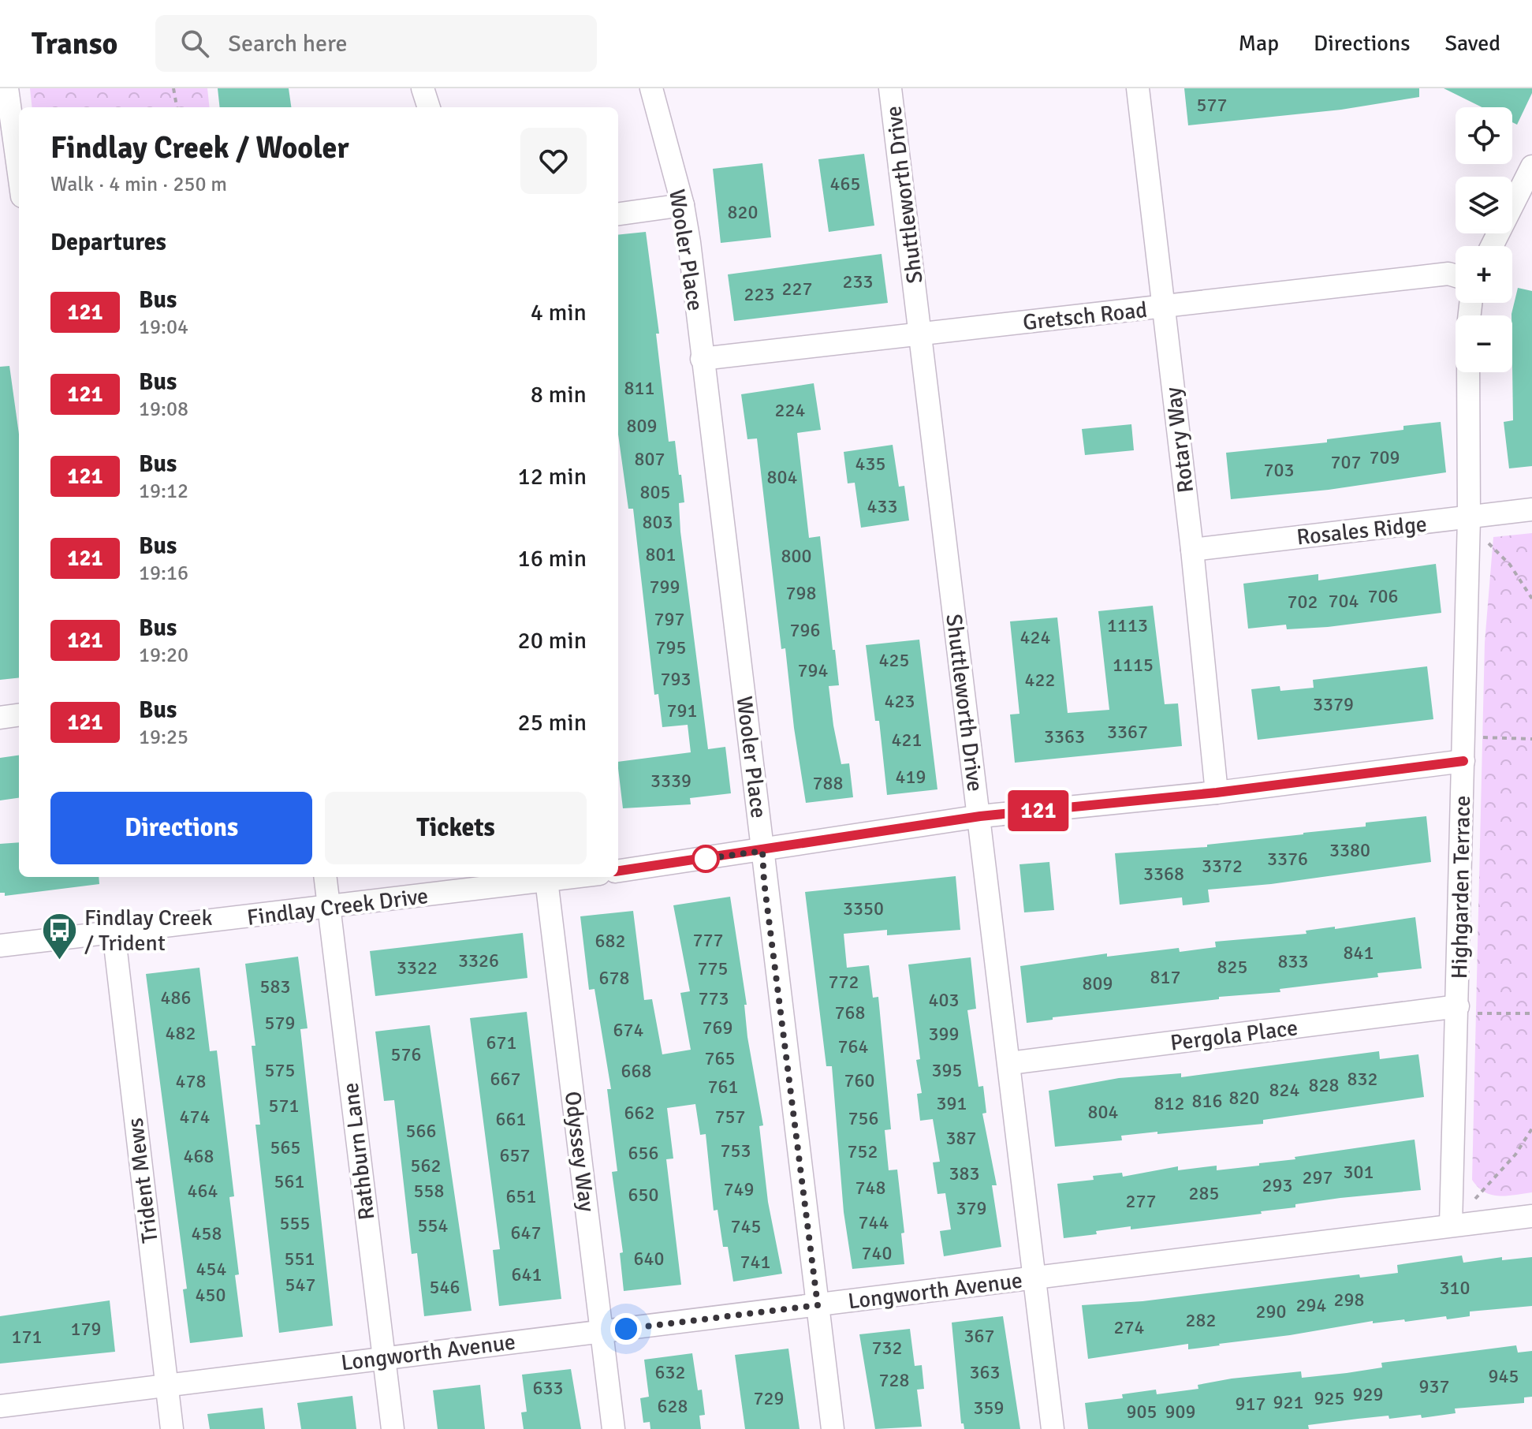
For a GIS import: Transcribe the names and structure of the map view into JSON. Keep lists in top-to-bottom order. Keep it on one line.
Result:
{"streets":{"street":["Shuttleworth Drive","Wooler Place","Gretsch Road","Rotary Way","Rosales Ridge","Highgarden Terrace","Findlay Creek Drive","Pergola Place","Rathburn Lane","Odyssey Way","Trident Mews","Longworth Avenue"]},"crossings":[["Shuttleworth Drive","Gretsch Road"],["Shuttleworth Drive","Pergola Place"],["Shuttleworth Drive","Longworth Avenue"],["Wooler Place","Gretsch Road"],["Wooler Place","Longworth Avenue"],["Gretsch Road","Rotary Way"],["Rotary Way","Rosales Ridge"],["Rosales Ridge","Highgarden Terrace"],["Highgarden Terrace","Pergola Place"],["Highgarden Terrace","Longworth Avenue"],["Findlay Creek Drive","Rathburn Lane"],["Findlay Creek Drive","Odyssey Way"],["Findlay Creek Drive","Trident Mews"],["Rathburn Lane","Longworth Avenue"],["Odyssey Way","Longworth Avenue"],["Trident Mews","Longworth Avenue"]],"places":{"bus stop":["Findlay Creek / Trident"]},"lines":["bus line 121"],"house_numbers":["577","465","820","233","227","223","811","224","809","709","807","707","435","703","804","805","433","803","801","800","799","798","706","704","702","797","1113","796","424","795","425","1115","794","793","422","423","3379","791","3367","3363","421","419","3339","788","3380","3376","3372","3368","3350","777","682","841","3326","833","825","3322","775","817","678","772","809","583","486","773","403","768","579","769","674","482","399","671","764","576","765","575","395","668","667","832","760","478","828","761","824","820","816","391","812","571","804","662","474","757","756","661","566","387","565","753","752","656","657","468","562","301","383","297","561","293","748","749","464","558","285","650","651","277","379","744","555","554","745","647","458","740","551","640","741","454","641","547","546","310","450","298","294","290","282","274","179","367","171","732","632","363","945","728","937","633","929","729","925","921","917","628","359","905","909"],"page":{"header":"Transo","search":"Search here","nav":["Map","Directions","Saved"],"on_map":"121","map_buttons":["+","−"],"heading":[["Findlay Creek / Wooler","Walk · 4 min · 250 m"],"Departures"],"list":[{"mark":"121","name":"Bus","note":"19:04","value":"4 min"},{"mark":"121","name":"Bus","note":"19:08","value":"8 min"},{"mark":"121","name":"Bus","note":"19:12","value":"12 min"},{"mark":"121","name":"Bus","note":"19:16","value":"16 min"},{"mark":"121","name":"Bus","note":"19:20","value":"20 min"},{"mark":"121","name":"Bus","note":"19:25","value":"25 min"}],"buttons":["Directions","Tickets"]}}
